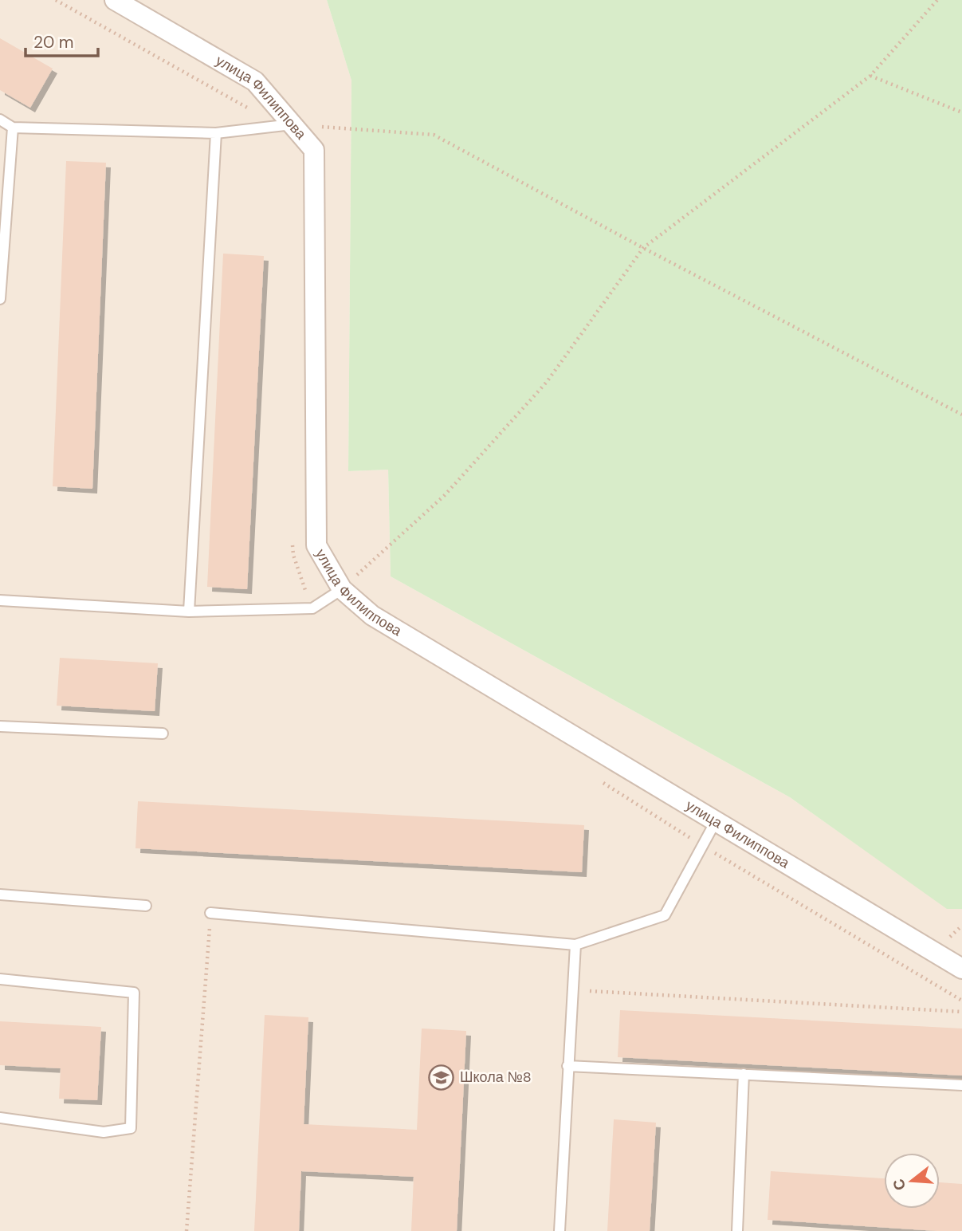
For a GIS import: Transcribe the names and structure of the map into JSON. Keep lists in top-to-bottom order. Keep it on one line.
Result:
{"streets":{"street":["улица Филиппова"]},"places":{"school or university":["Школа №8"]},"scale_bar":"20 m","north":"left"}
